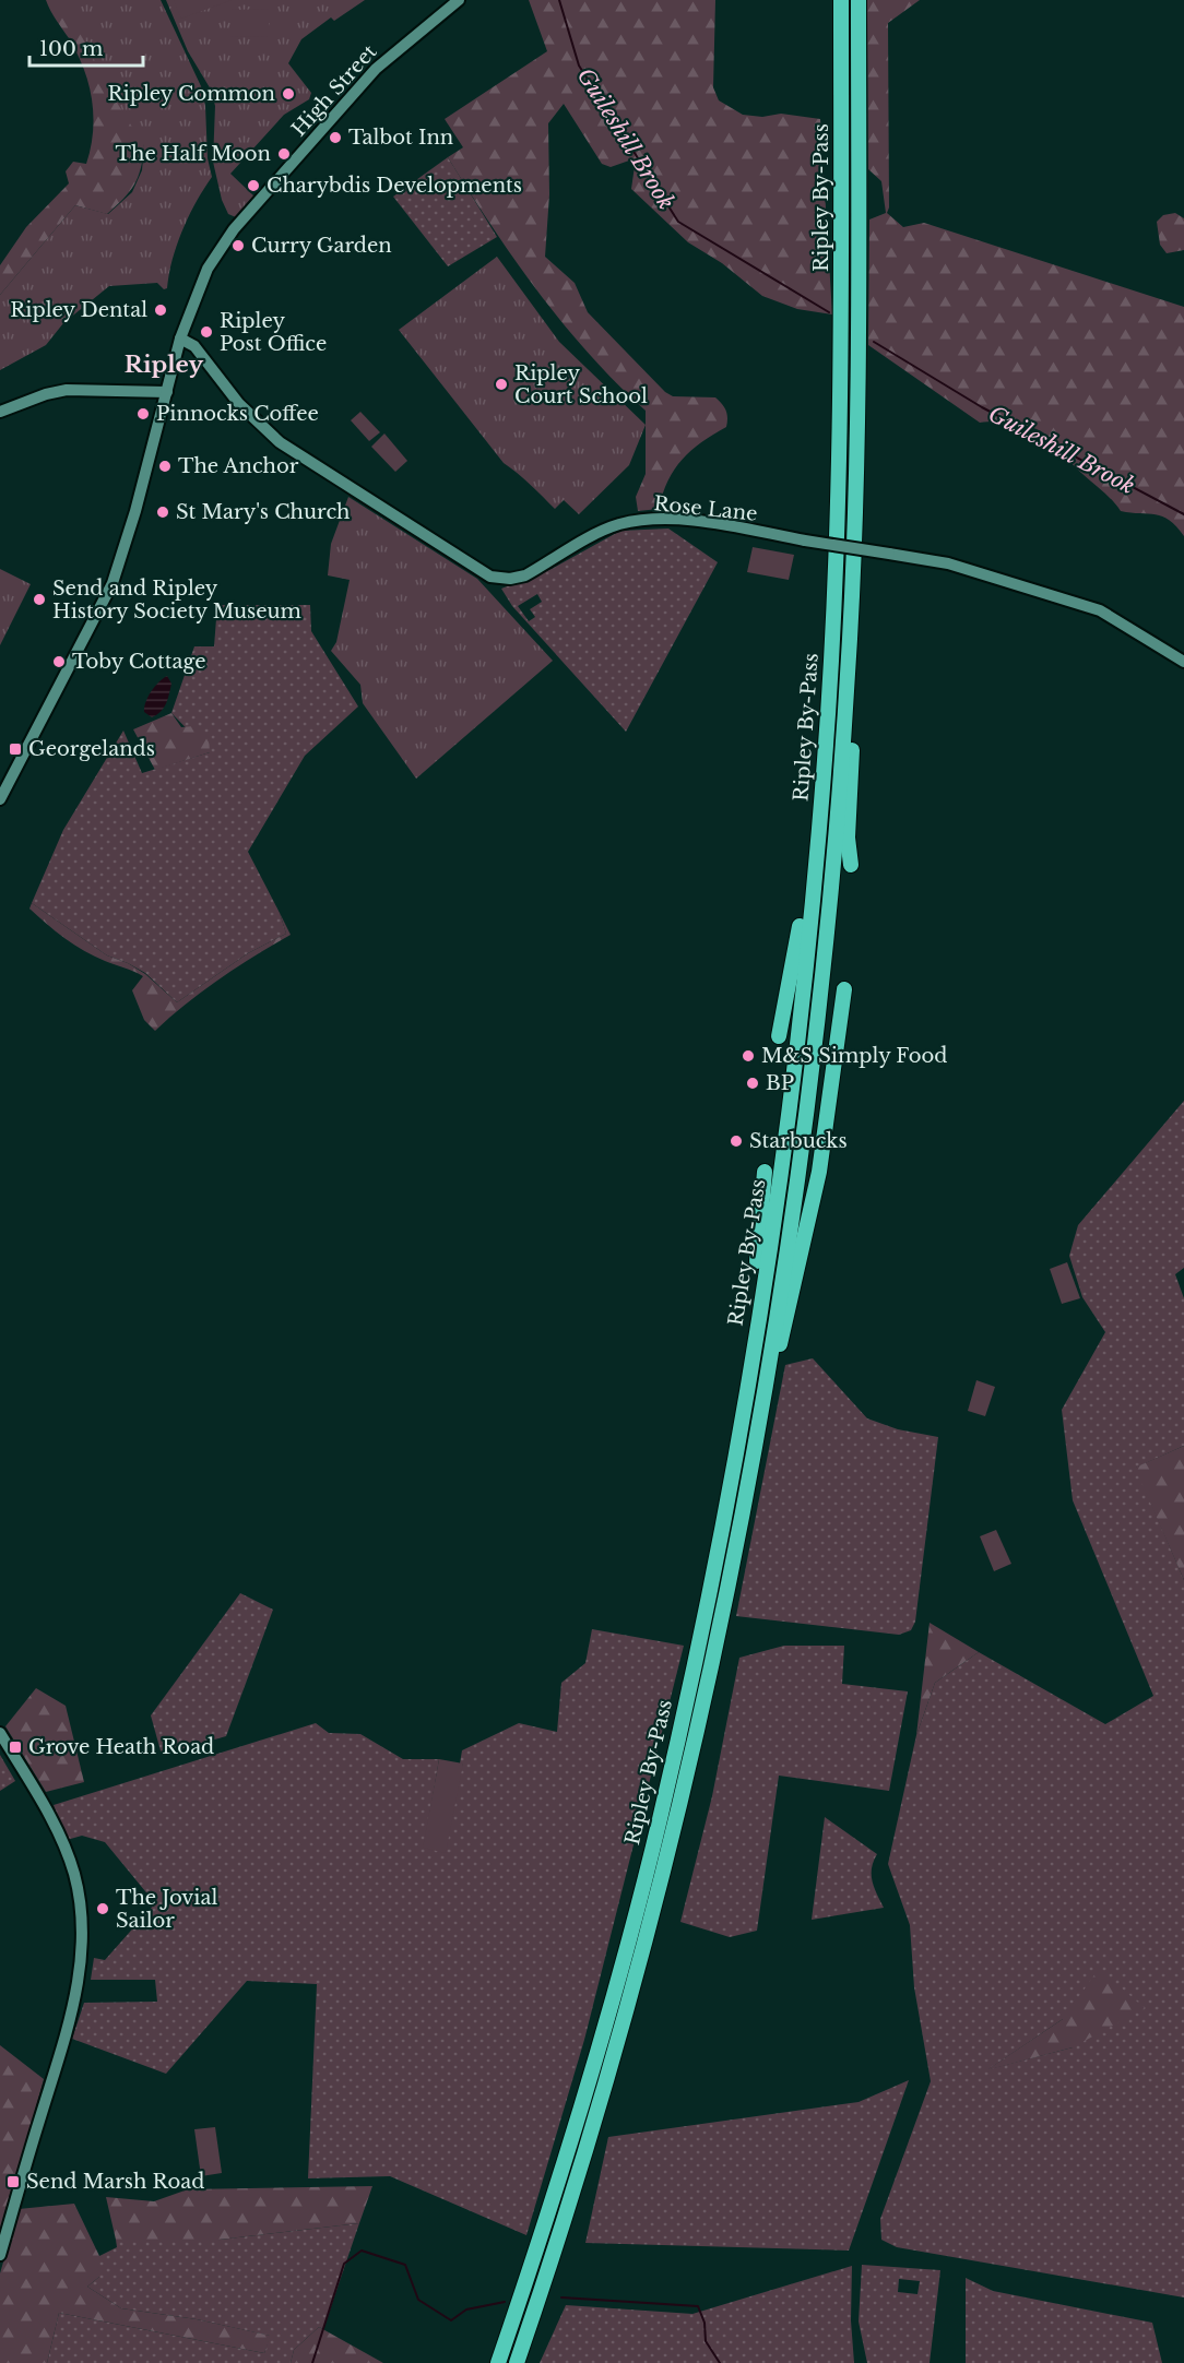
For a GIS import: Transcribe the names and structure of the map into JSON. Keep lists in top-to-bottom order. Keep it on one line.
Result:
{"streets":{"highway":["Ripley By-Pass"],"main road":["High Street","Rose Lane"]},"crossings":[["High Street","Rose Lane"]],"districts":["Ripley"],"water":["Guileshill Brook"],"places":{"other":["Ripley Common","Talbot Inn","The Half Moon","Charybdis Developments","Curry Garden","Ripley Dental","Ripley Post Office","Ripley Court School","Pinnocks Coffee","The Anchor","St Mary's Church","Send and Ripley History Society Museum","Toby Cottage","M&S Simply Food","BP","Starbucks","The Jovial Sailor"],"transit":["Georgelands","Grove Heath Road","Send Marsh Road"]},"scale_bar":"100 m"}
